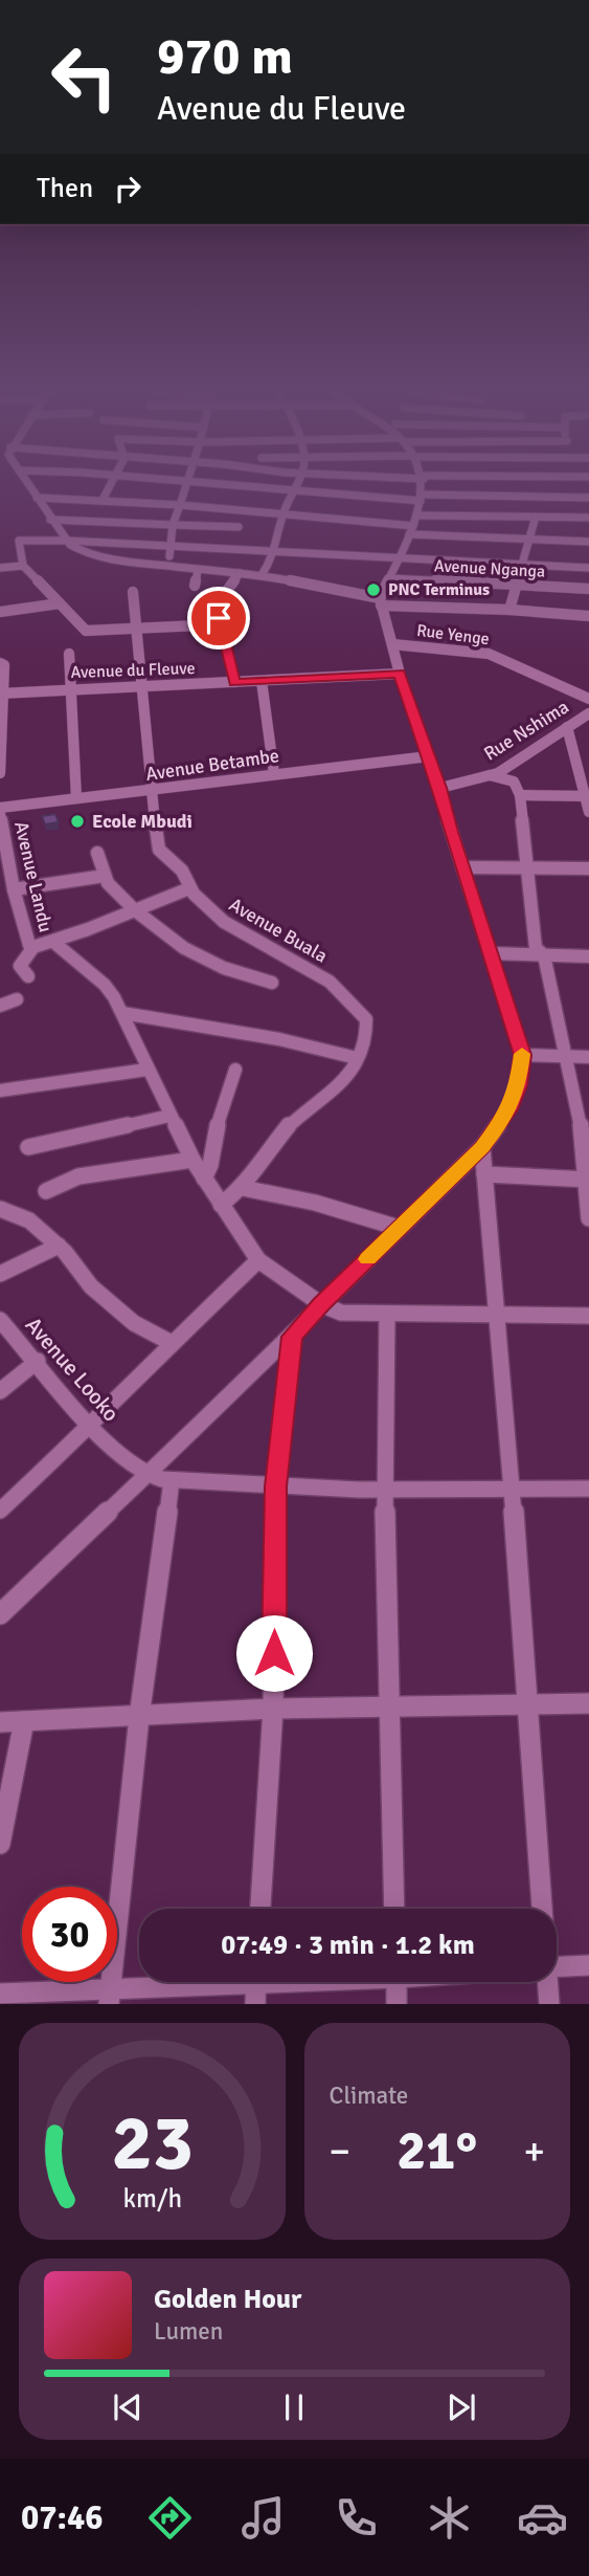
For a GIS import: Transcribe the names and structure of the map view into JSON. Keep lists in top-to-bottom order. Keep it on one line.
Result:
{"streets":{"street":["Avenue Nganga","Rue Yenge","Avenue du Fleuve","Rue Nshima","Avenue Betambe","Avenue Landu","Avenue Buala","Avenue Looko"]},"crossings":[["Avenue du Fleuve","Avenue Buala"],["Avenue Betambe","Avenue Buala"]],"places":["PNC Terminus","Ecole Mbudi"],"page":{"turn":["970 m","Avenue du Fleuve"],"then":"Then","limit":"30","trip":"07:49 · 3 min · 1.2 km","tile":"Climate","heat":["−","21°","+"],"song":["Golden Hour","Lumen"],"tabs":"07:46","gauge":["23","km/h"]}}
